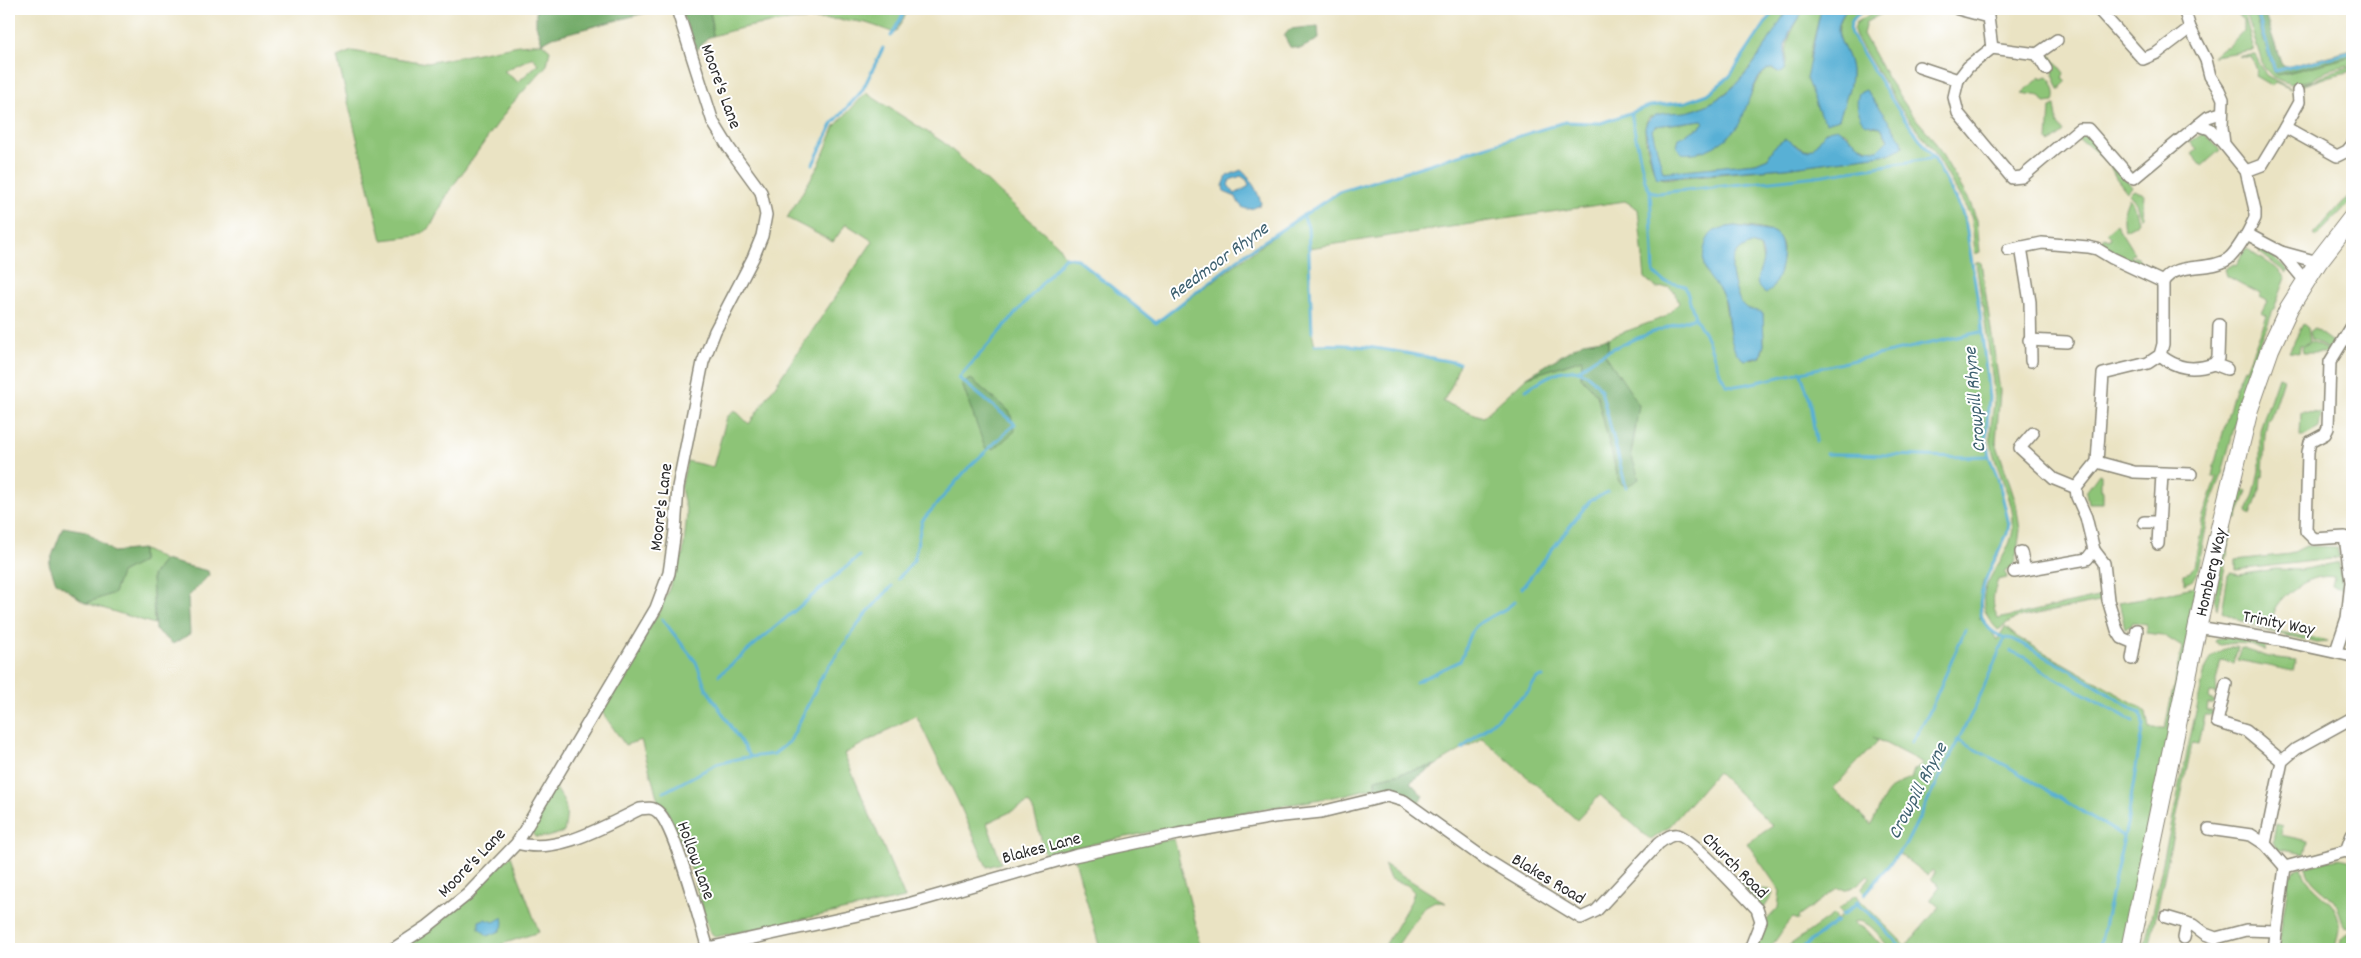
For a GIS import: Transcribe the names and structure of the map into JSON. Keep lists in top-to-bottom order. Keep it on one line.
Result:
{"streets":{"main road":["Homberg Way"],"street":["Moore's Lane","Trinity Way","Blakes Lane","Hollow Lane","Church Road","Blakes Road"]},"crossings":[["Moore's Lane","Hollow Lane"],["Homberg Way","Trinity Way"],["Blakes Lane","Hollow Lane"],["Blakes Lane","Blakes Road"],["Church Road","Blakes Road"]],"water":["Reedmoor Rhyne","Crowpill Rhyne"]}
